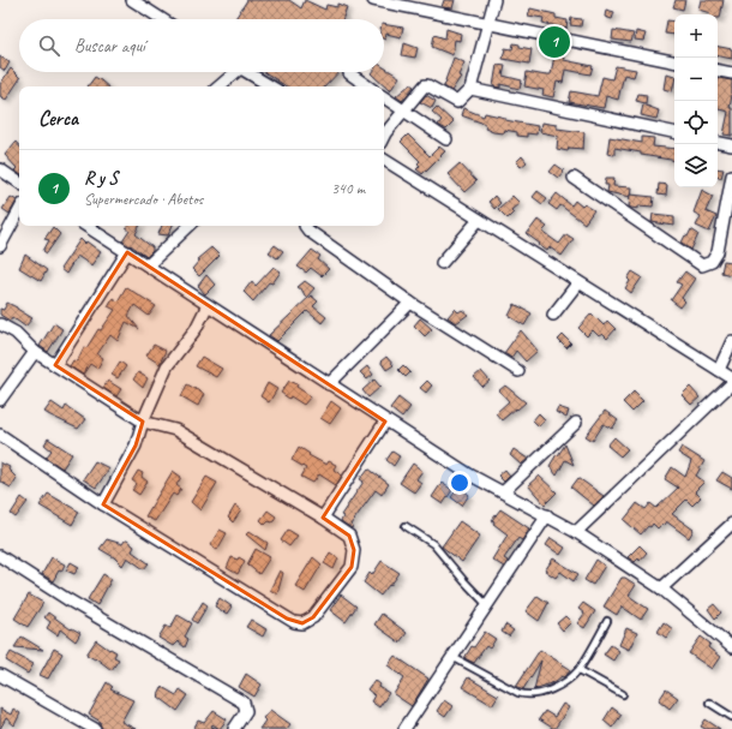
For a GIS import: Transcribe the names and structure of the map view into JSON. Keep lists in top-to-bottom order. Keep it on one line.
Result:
{"page":{"map_buttons":["+","−"],"search":"Buscar aquí","pins":"1","heading":"Cerca","list":[{"mark":"1","name":"R y S","note":"Supermercado · Abetos","value":"340 m"}]}}
